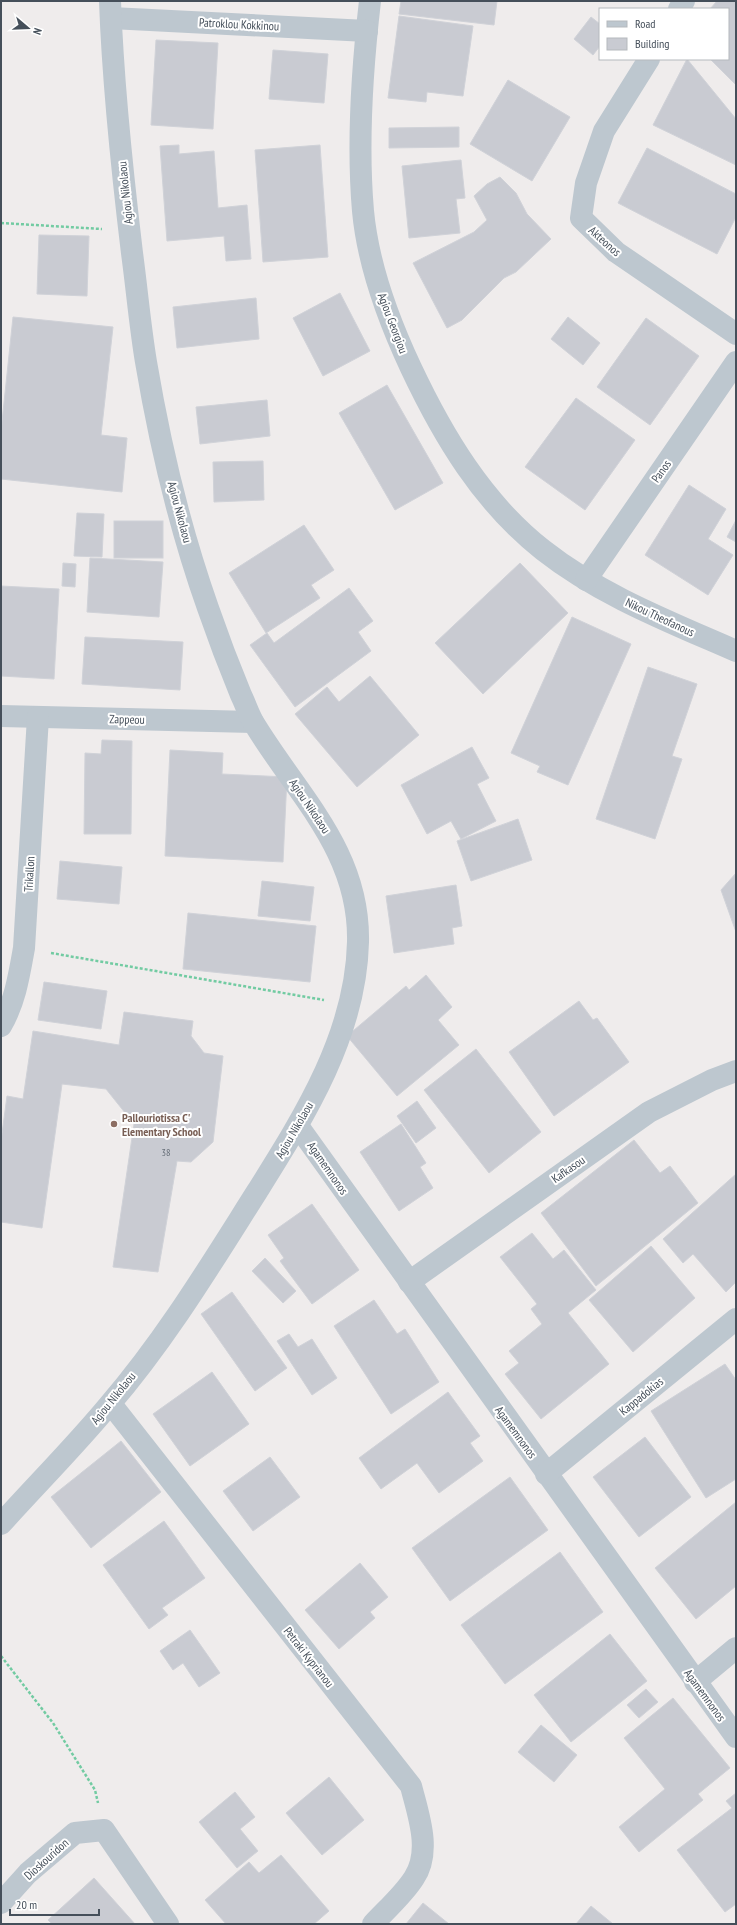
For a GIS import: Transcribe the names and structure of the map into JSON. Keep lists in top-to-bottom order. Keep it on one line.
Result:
{"streets":{"street":["Patroklou Kokkinou","Agiou Nikolaou","Akteonos","Agiou Georgiou","Panos","Nikou Theofanous","Zappeou","Trikallon","Agamemnonos","Kafkasou","Kappadokias","Petraki Kyprianou","Dioskouridon"]},"crossings":[["Patroklou Kokkinou","Agiou Nikolaou"],["Patroklou Kokkinou","Agiou Georgiou"],["Agiou Nikolaou","Zappeou"],["Agiou Nikolaou","Agamemnonos"],["Agiou Nikolaou","Petraki Kyprianou"],["Agiou Georgiou","Panos"],["Agiou Georgiou","Nikou Theofanous"],["Panos","Nikou Theofanous"],["Zappeou","Trikallon"],["Agamemnonos","Kafkasou"],["Agamemnonos","Kappadokias"]],"places":["Pallouriotissa C' Elementary School"],"house_numbers":["38"],"legend":["Road","Building"],"scale_bar":"20 m","north":"right"}
